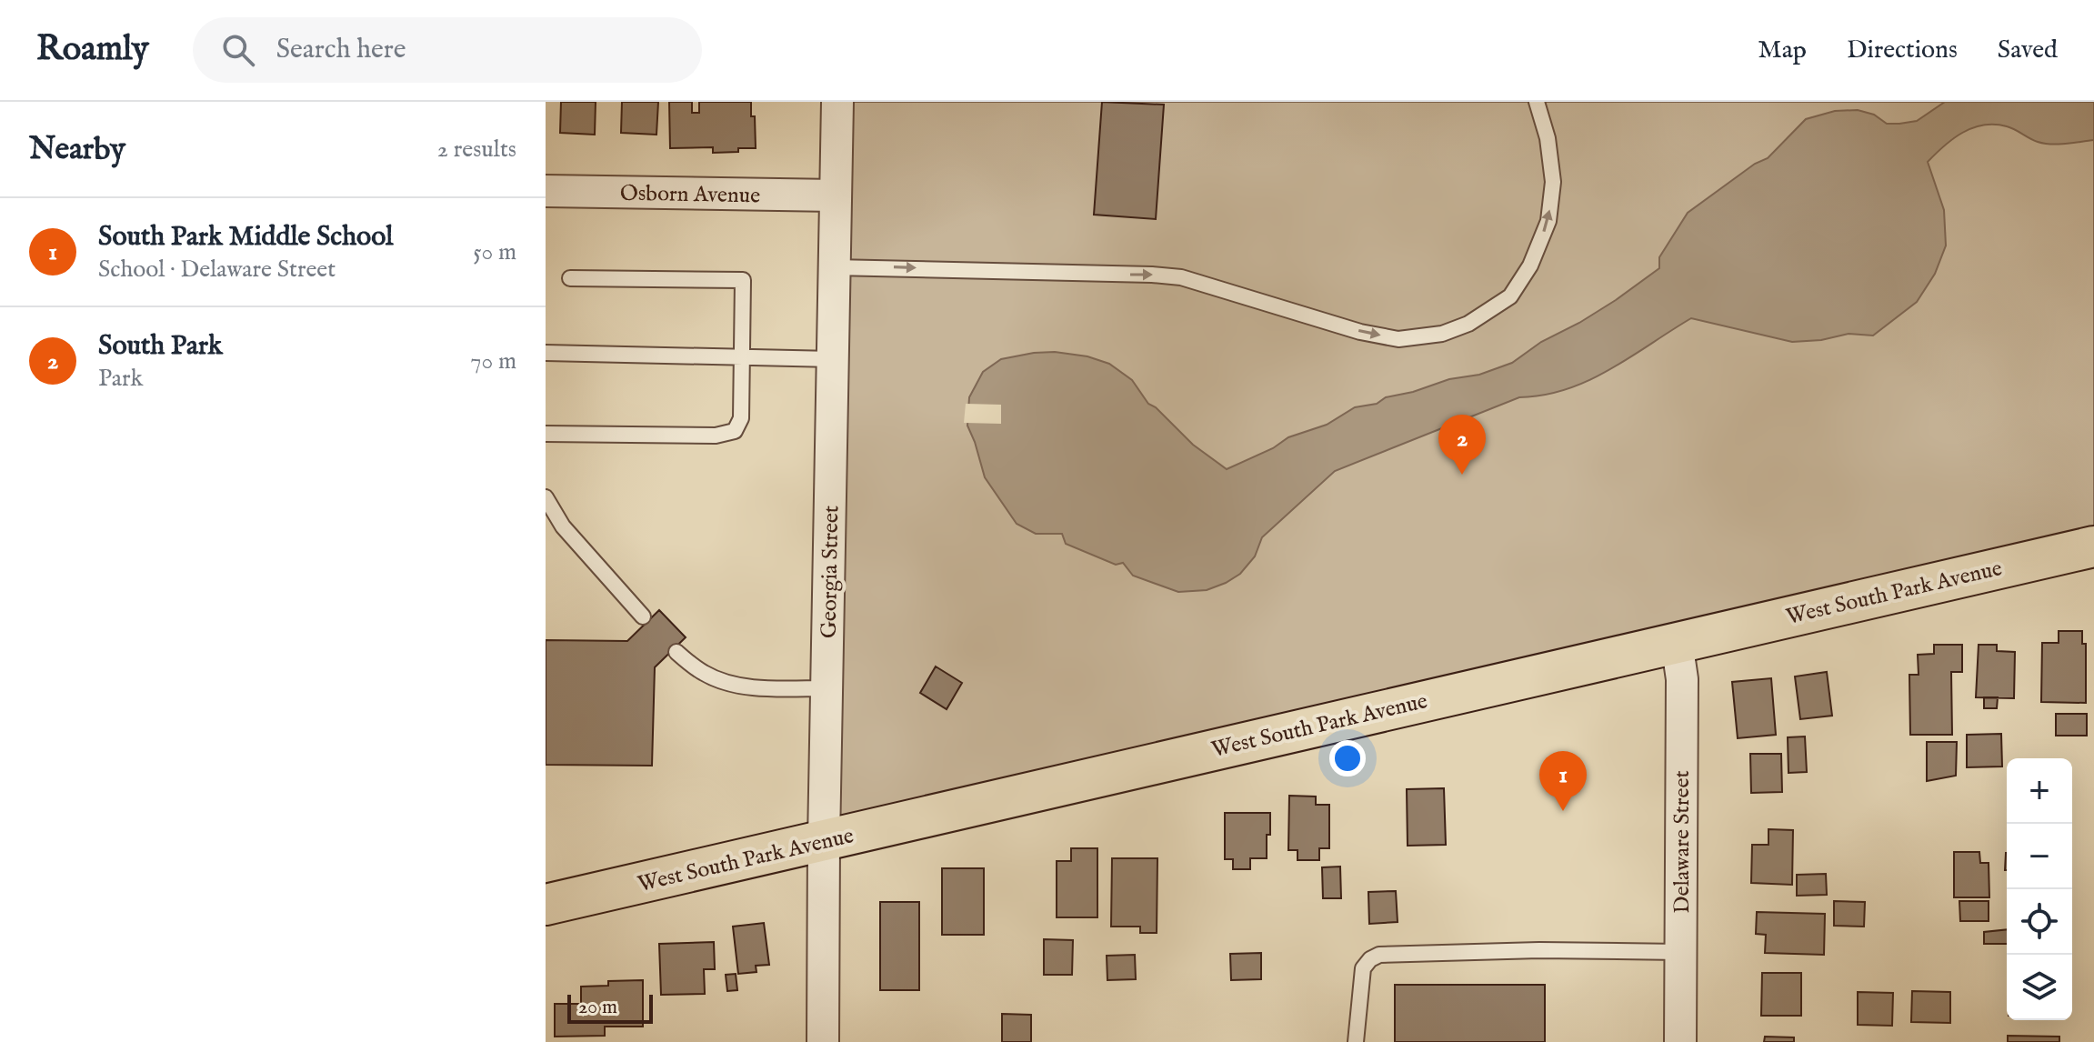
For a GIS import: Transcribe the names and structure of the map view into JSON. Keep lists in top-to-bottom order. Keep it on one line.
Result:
{"streets":{"main road":["West South Park Avenue"],"street":["Osborn Avenue","Georgia Street","Delaware Street"]},"crossings":[["Osborn Avenue","Georgia Street"],["Georgia Street","West South Park Avenue"],["West South Park Avenue","Delaware Street"]],"scale_bar":"20 m","page":{"header":"Roamly","search":"Search here","nav":["Map","Directions","Saved"],"heading":["Nearby","2 results"],"list":[{"mark":"1","name":"South Park Middle School","note":"School · Delaware Street","value":"50 m"},{"mark":"2","name":"South Park","note":"Park","value":"70 m"}],"pins":["2","1"],"map_buttons":["+","−"],"scale":"20 m"}}
